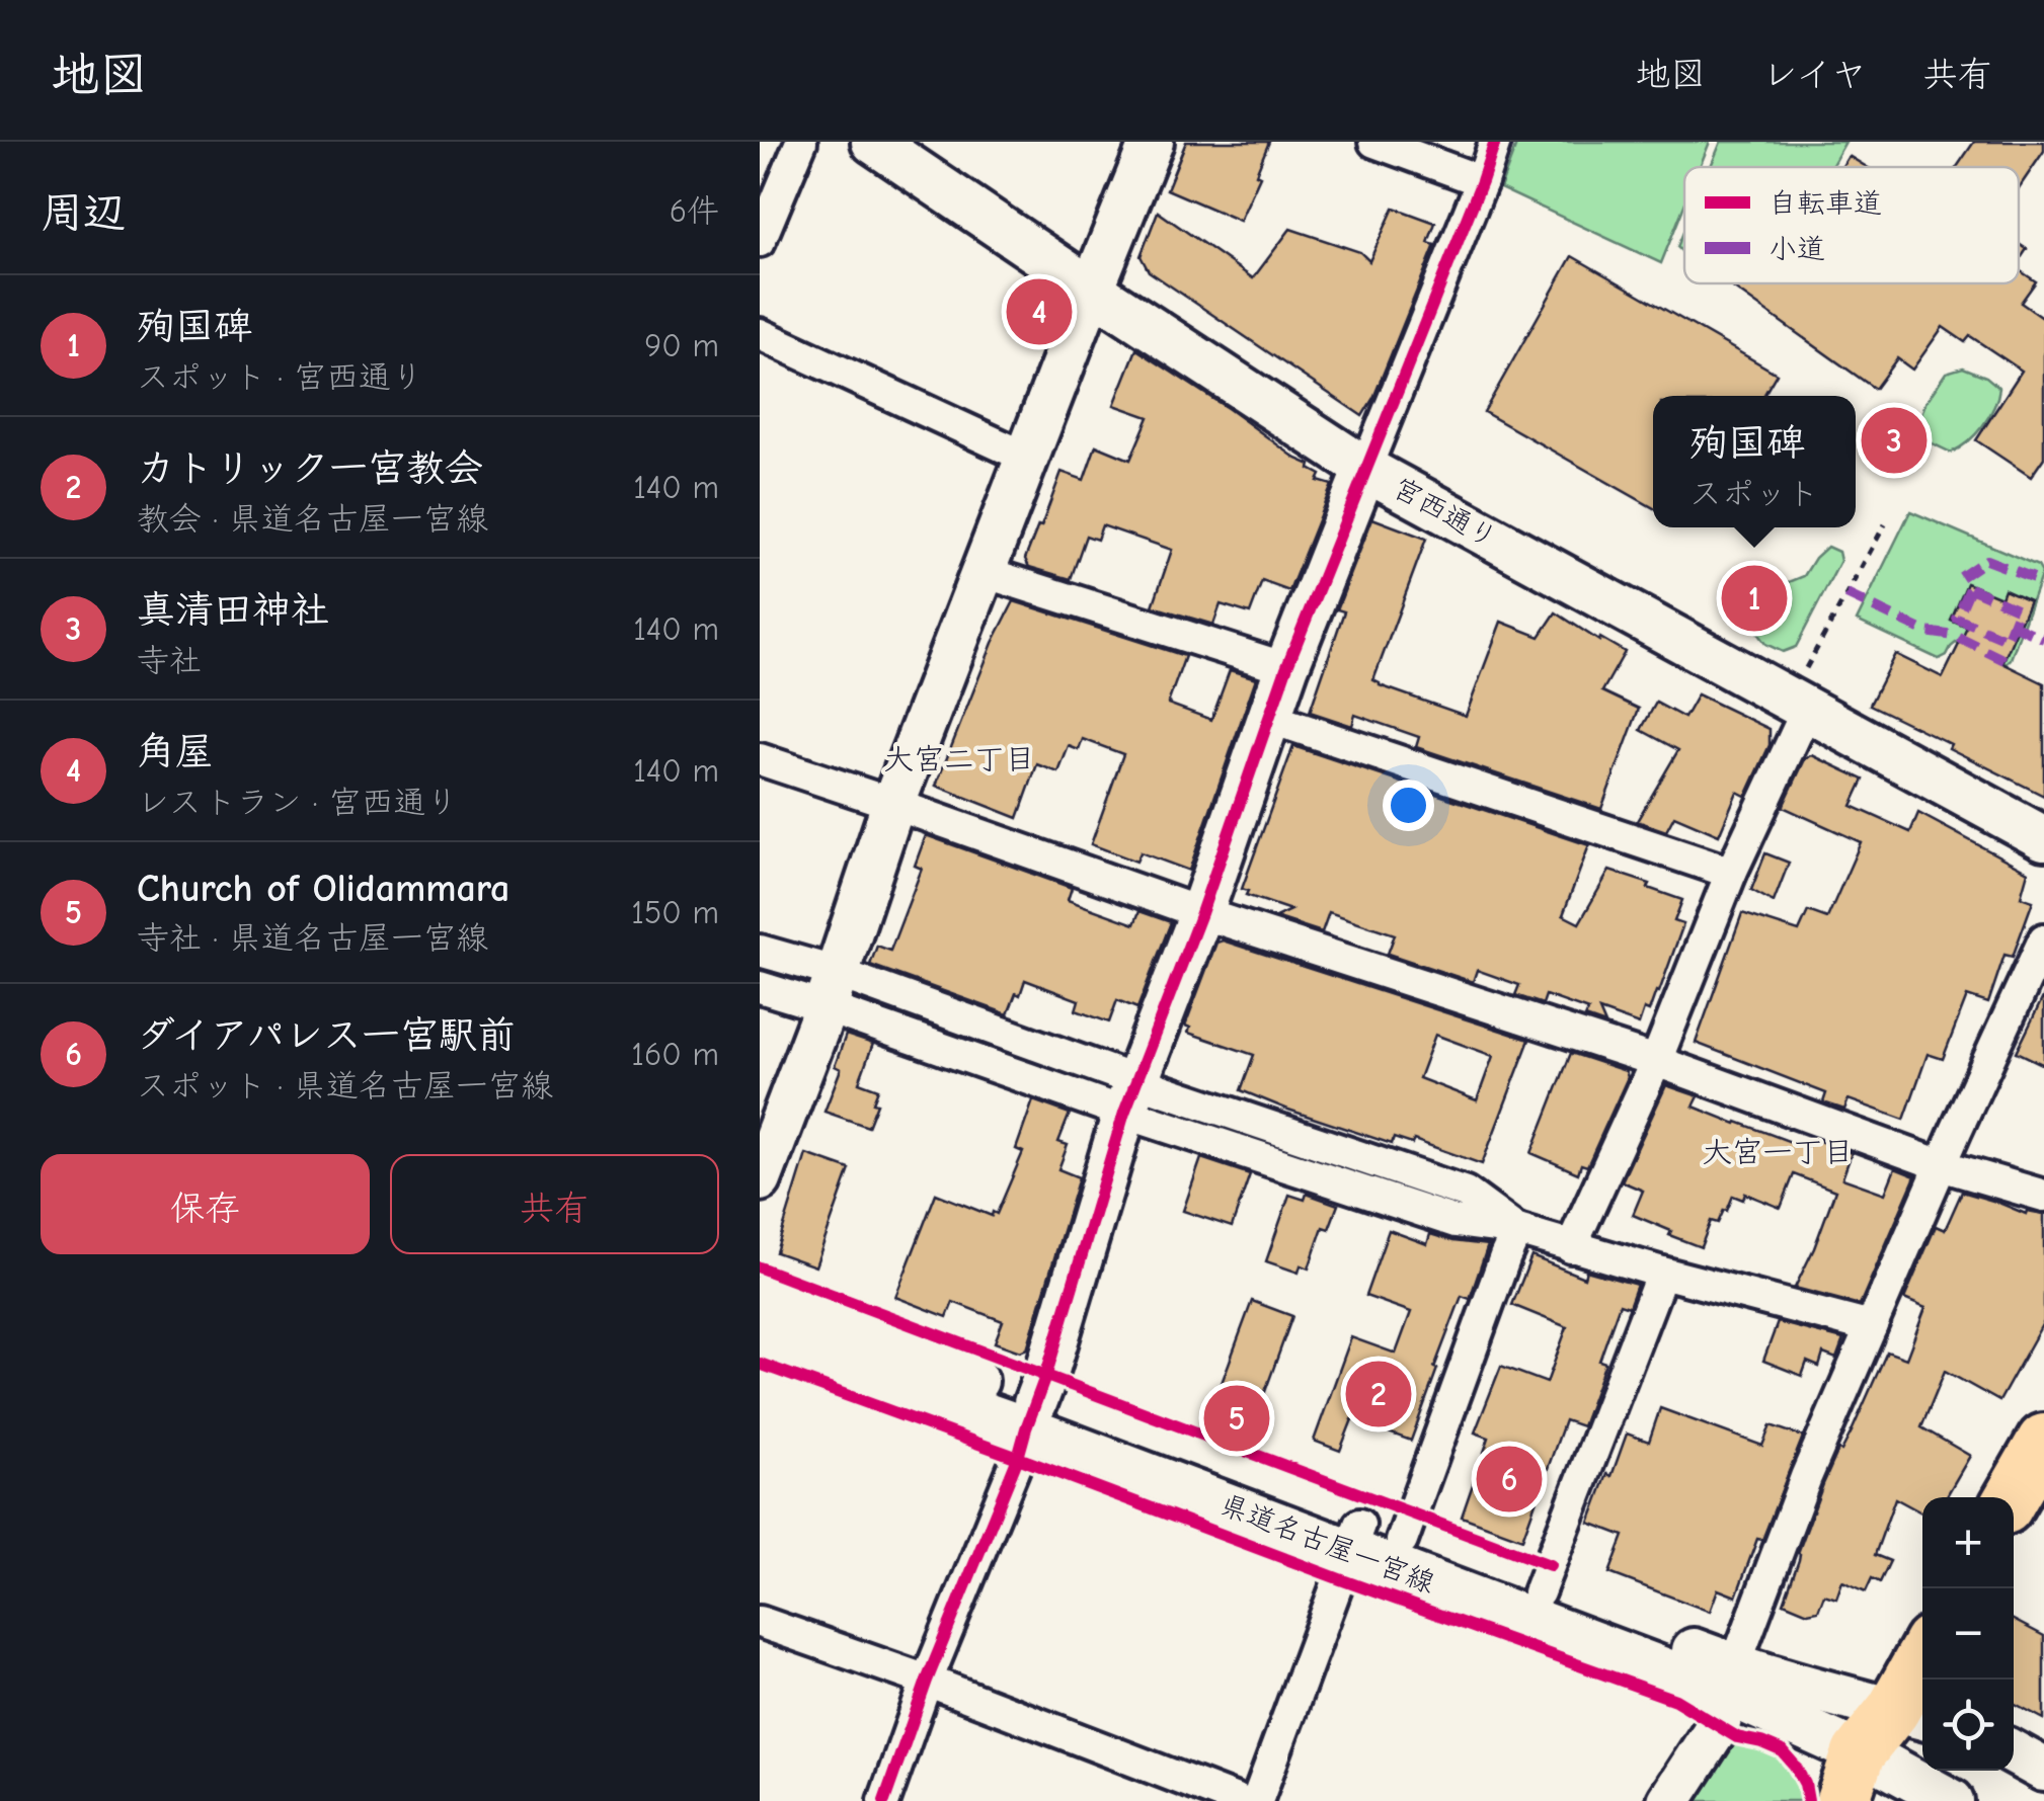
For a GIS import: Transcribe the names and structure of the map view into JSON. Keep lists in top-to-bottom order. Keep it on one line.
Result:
{"streets":{"street":["宮西通り","県道名古屋一宮線"]},"districts":["大宮二丁目","大宮一丁目"],"legend":["自転車道","小道"],"page":{"header":"地図","nav":["地図","レイヤ","共有"],"heading":["周辺","6件"],"list":[{"mark":"1","name":"殉国碑","note":"スポット · 宮西通り","value":"90 m"},{"mark":"2","name":"カトリック一宮教会","note":"教会 · 県道名古屋一宮線","value":"140 m"},{"mark":"3","name":"真清田神社","note":"寺社","value":"140 m"},{"mark":"4","name":"角屋","note":"レストラン · 宮西通り","value":"140 m"},{"mark":"5","name":"Church of Olidammara","note":"寺社 · 県道名古屋一宮線","value":"150 m"},{"mark":"6","name":"ダイアパレス一宮駅前","note":"スポット · 県道名古屋一宮線","value":"160 m"}],"pins":["4","3","1","2","5","6"],"popup":["殉国碑","スポット"],"buttons":["保存","共有"],"map_buttons":["+","−"]}}
